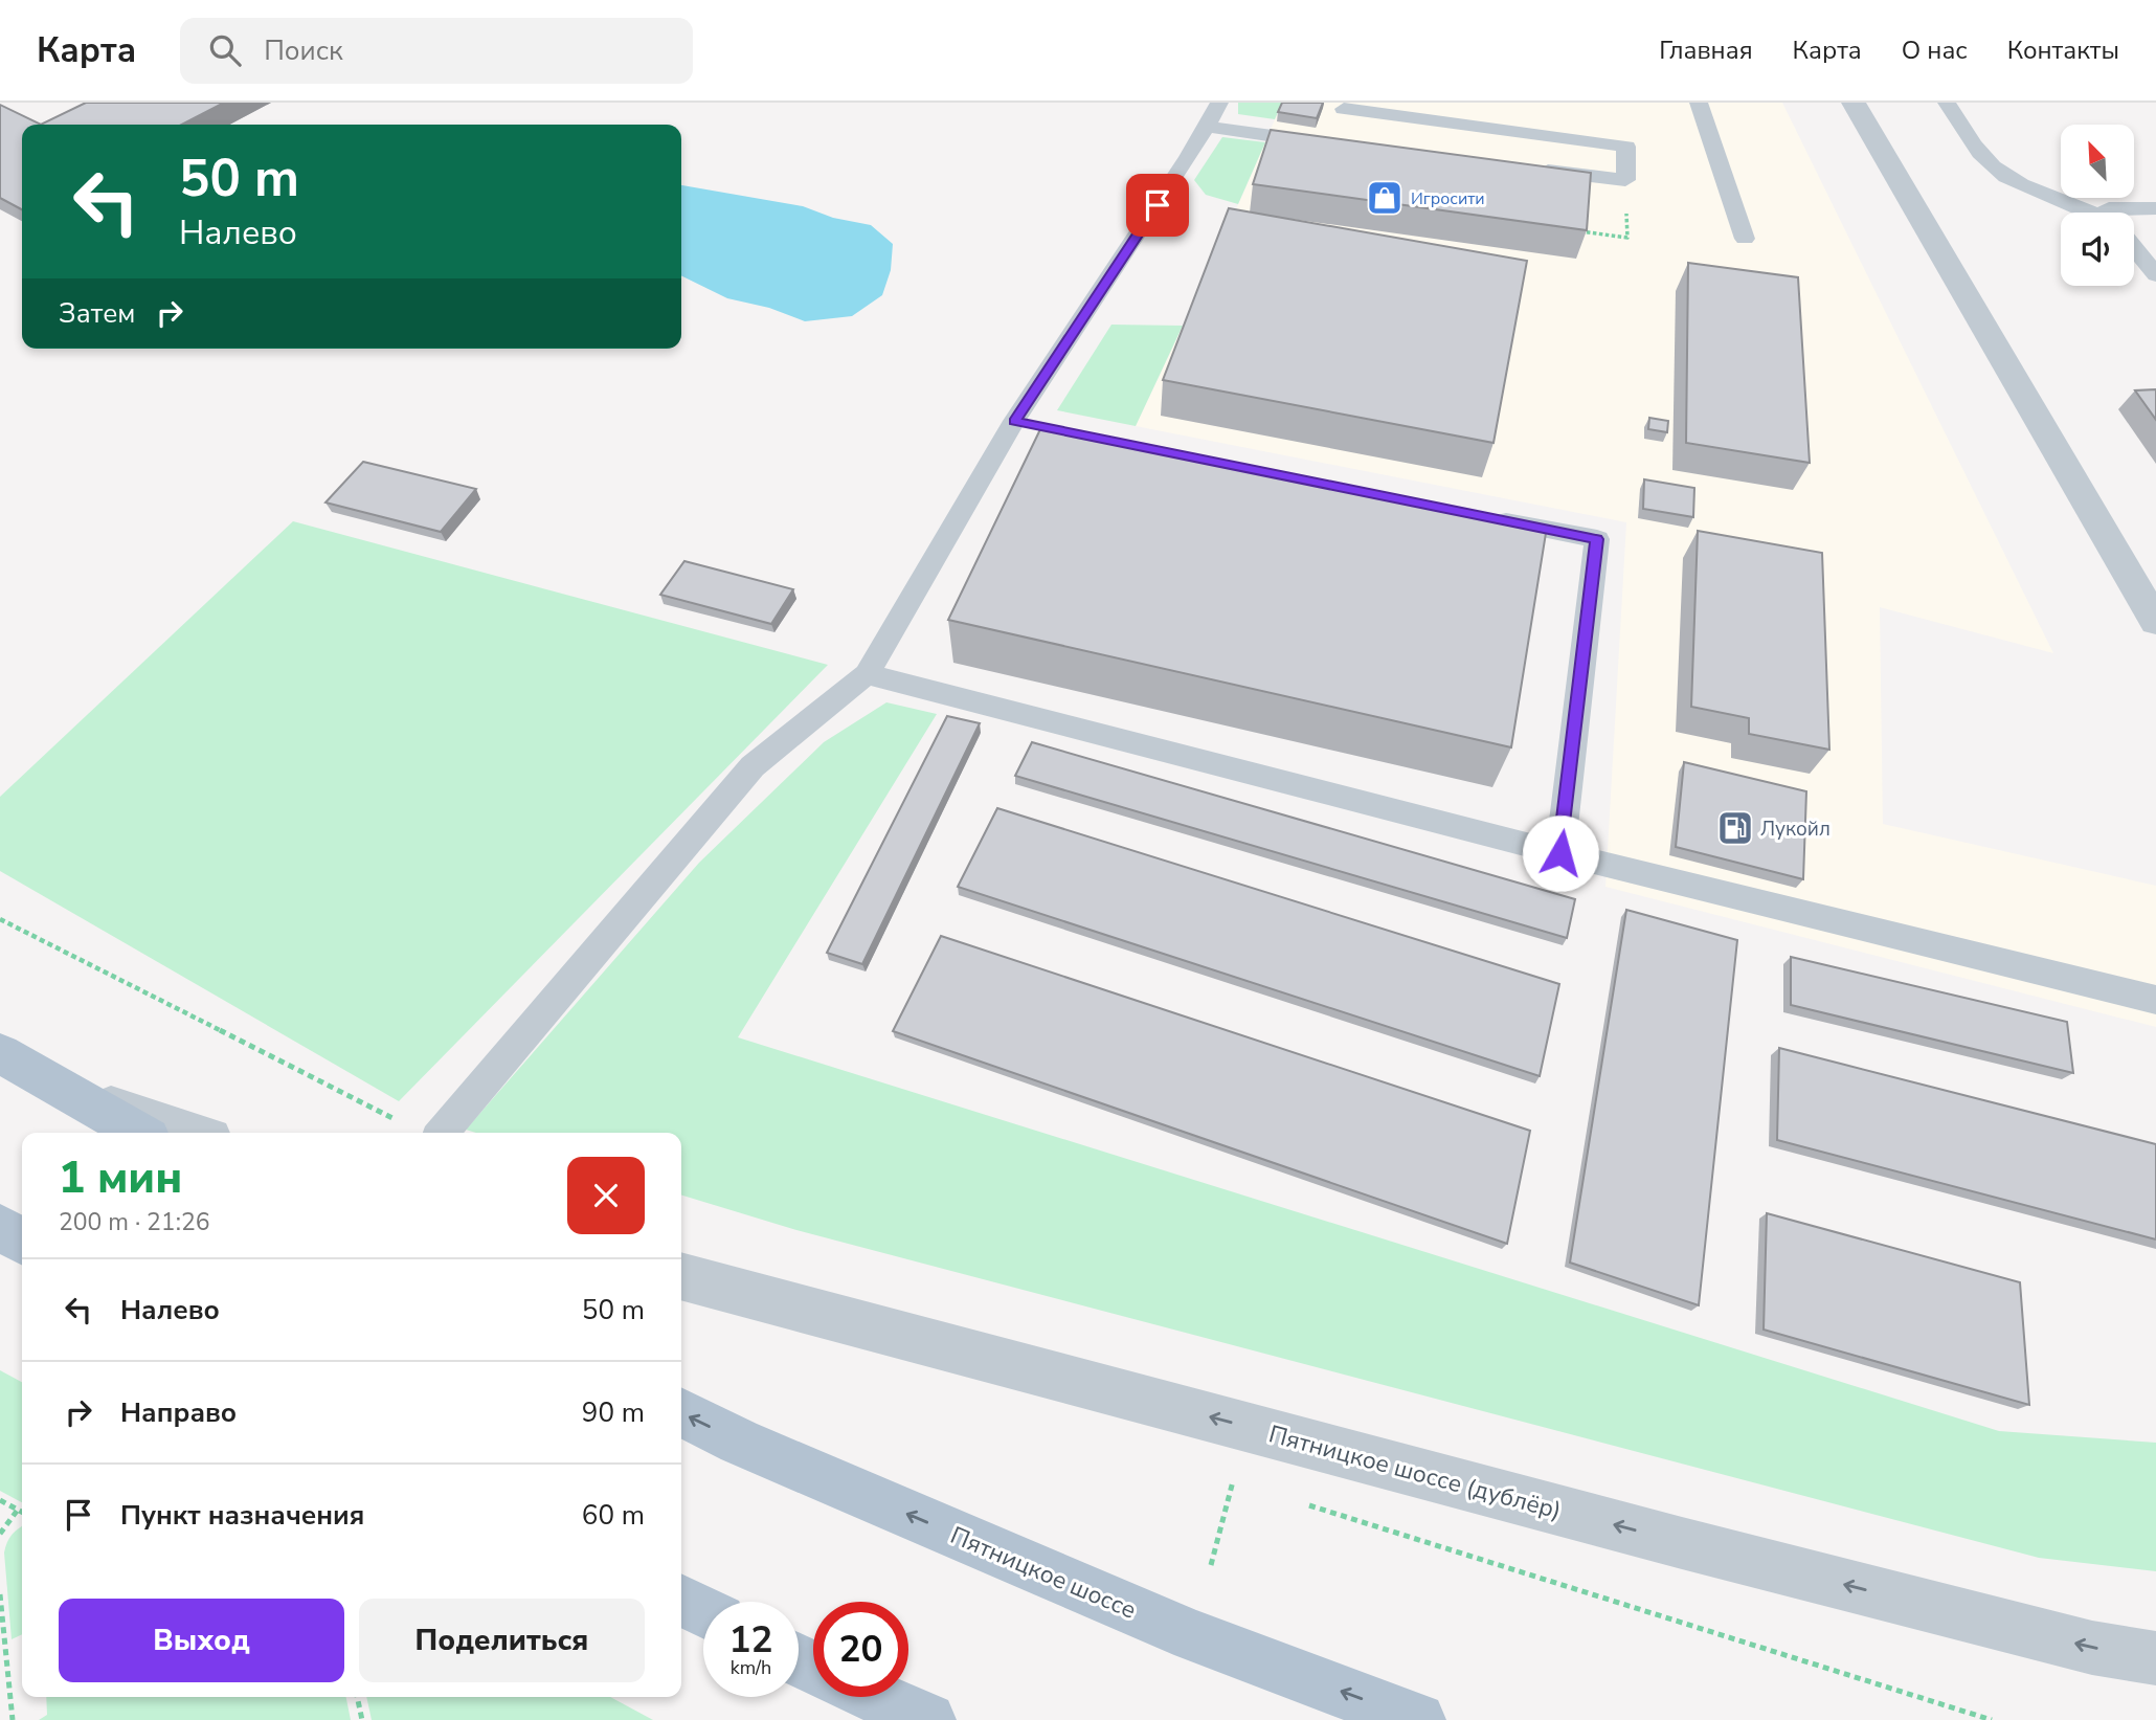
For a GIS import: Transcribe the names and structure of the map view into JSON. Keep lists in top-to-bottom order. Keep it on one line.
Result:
{"streets":{"main road":["Пятницкое шоссе"],"street":["Пятницкое шоссе (дублёр)"]},"one_way":["Пятницкое шоссе (дублёр)","Пятницкое шоссе"],"places":{"shop":["Игросити"],"fuel station":["Лукойл"]},"north":"top left","page":{"header":"Карта","search":"Поиск","nav":["Главная","Карта","О нас","Контакты"],"turn":["50 m","Налево"],"then":"Затем","heading":["1 мин","200 m · 21:26"],"list":[{"name":"Налево","value":"50 m"},{"name":"Направо","value":"90 m"},{"name":"Пункт назначения","value":"60 m"}],"buttons":["Выход","Поделиться"],"speed":"12 km/h","limit":"20"}}
